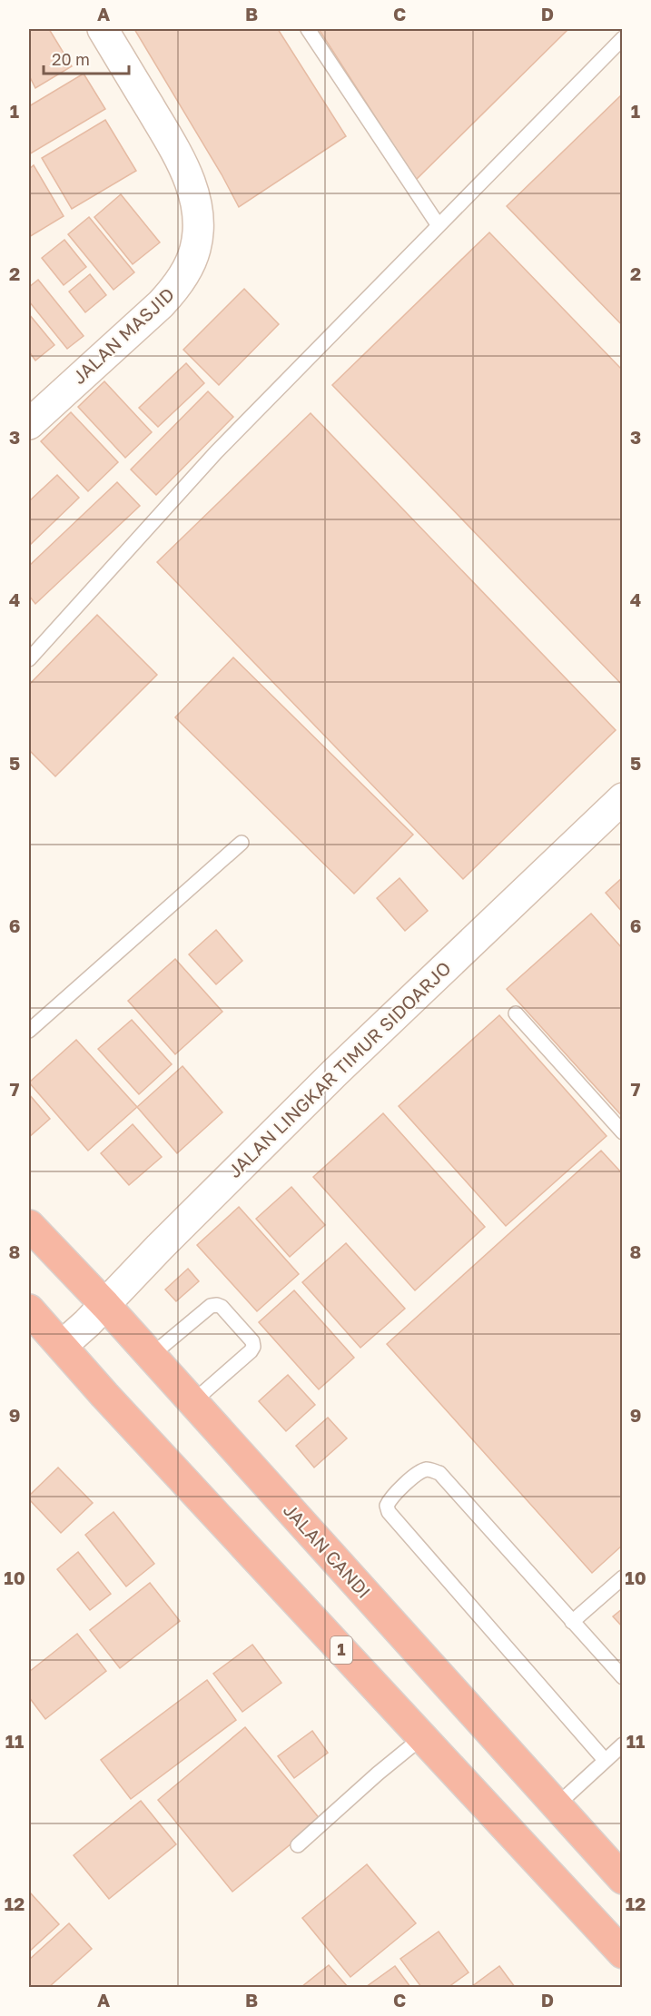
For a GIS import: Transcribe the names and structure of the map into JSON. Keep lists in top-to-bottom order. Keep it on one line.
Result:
{"streets":{"highway":["JALAN CANDI","1"],"main road":["JALAN MASJID","JALAN LINGKAR TIMUR SIDOARJO"]},"crossings":[["JALAN LINGKAR TIMUR SIDOARJO","JALAN CANDI"],["JALAN LINGKAR TIMUR SIDOARJO","1"]],"scale_bar":"20 m","grid":{"columns":["A","B","C","D"],"rows":["1","2","3","4","5","6","7","8","9","10","11","12"]}}
